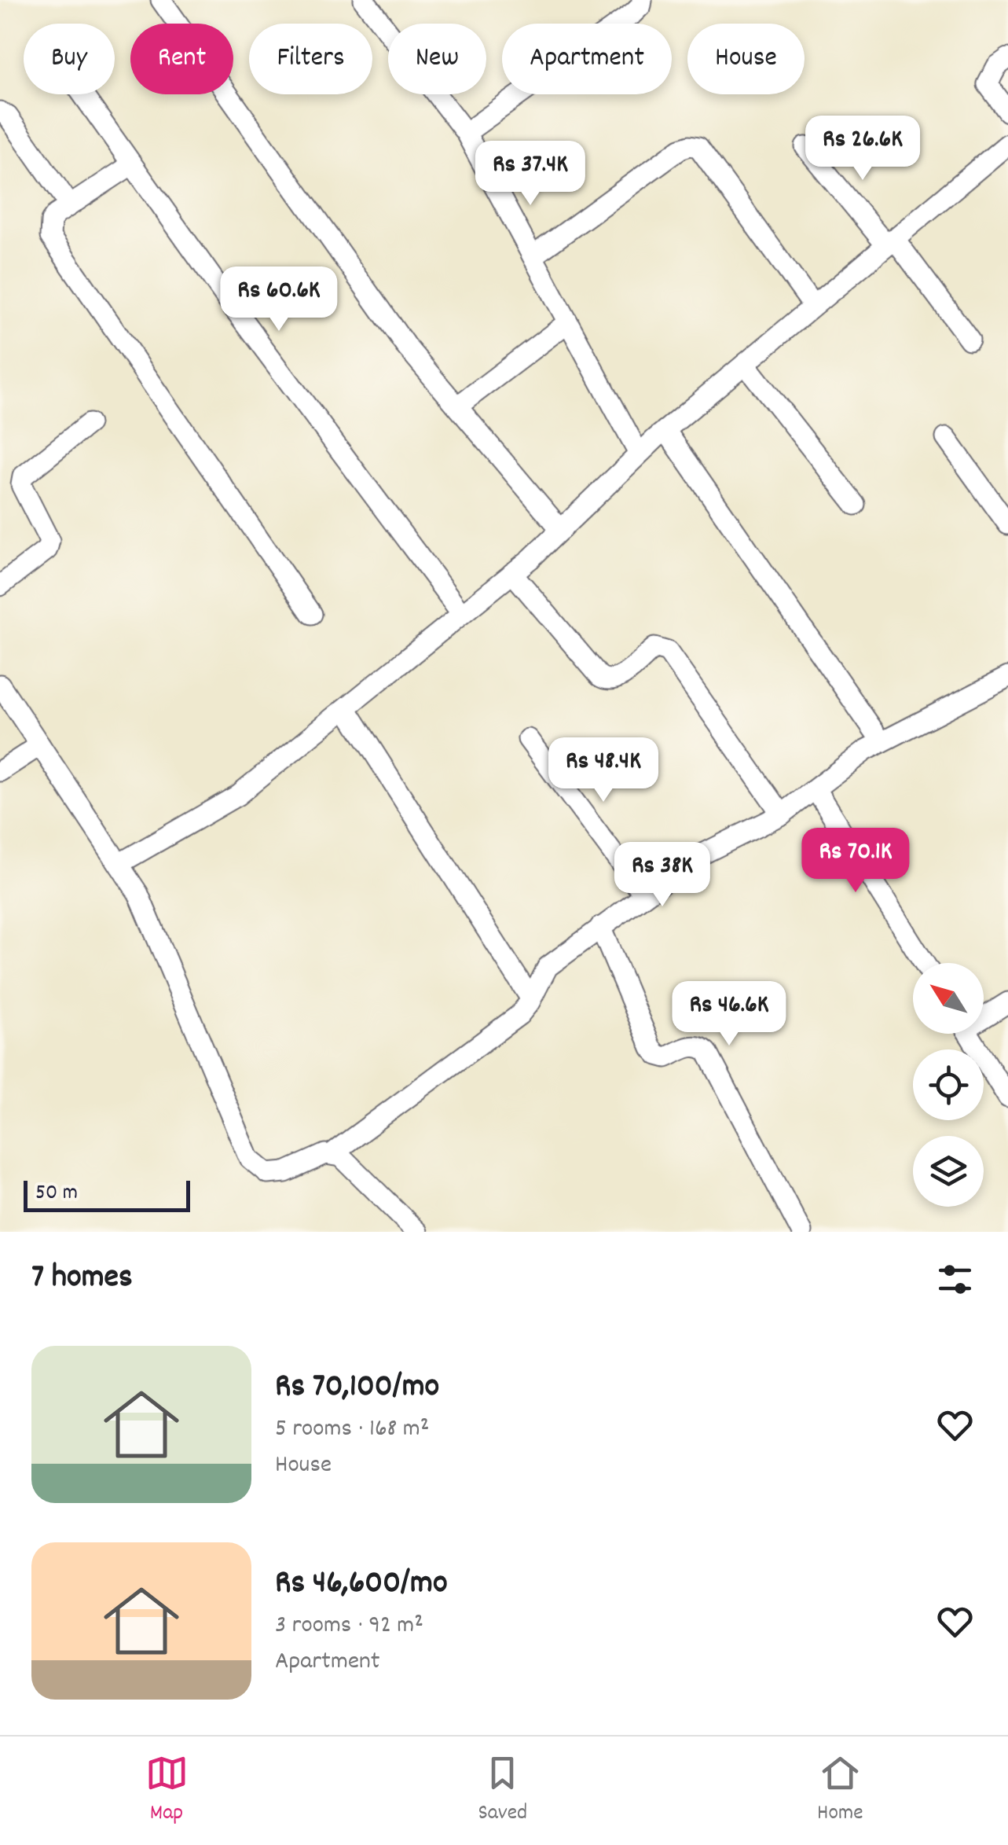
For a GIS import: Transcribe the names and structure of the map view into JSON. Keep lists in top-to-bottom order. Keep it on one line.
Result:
{"scale_bar":"50 m","north":"top left","page":{"chip":["Buy","Rent","Filters","New","Apartment","House"],"price":["Rs 26.6K","Rs 37.4K","Rs 60.6K","Rs 48.4K","Rs 70.1K","Rs 38K","Rs 46.6K"],"scale":"50 m","heading":"7 homes","list":[{"name":"Rs 70,100/mo","note":"5 rooms · 168 m² · House"},{"name":"Rs 46,600/mo","note":"3 rooms · 92 m² · Apartment"}],"tabs":["Map","Saved","Home"]}}
